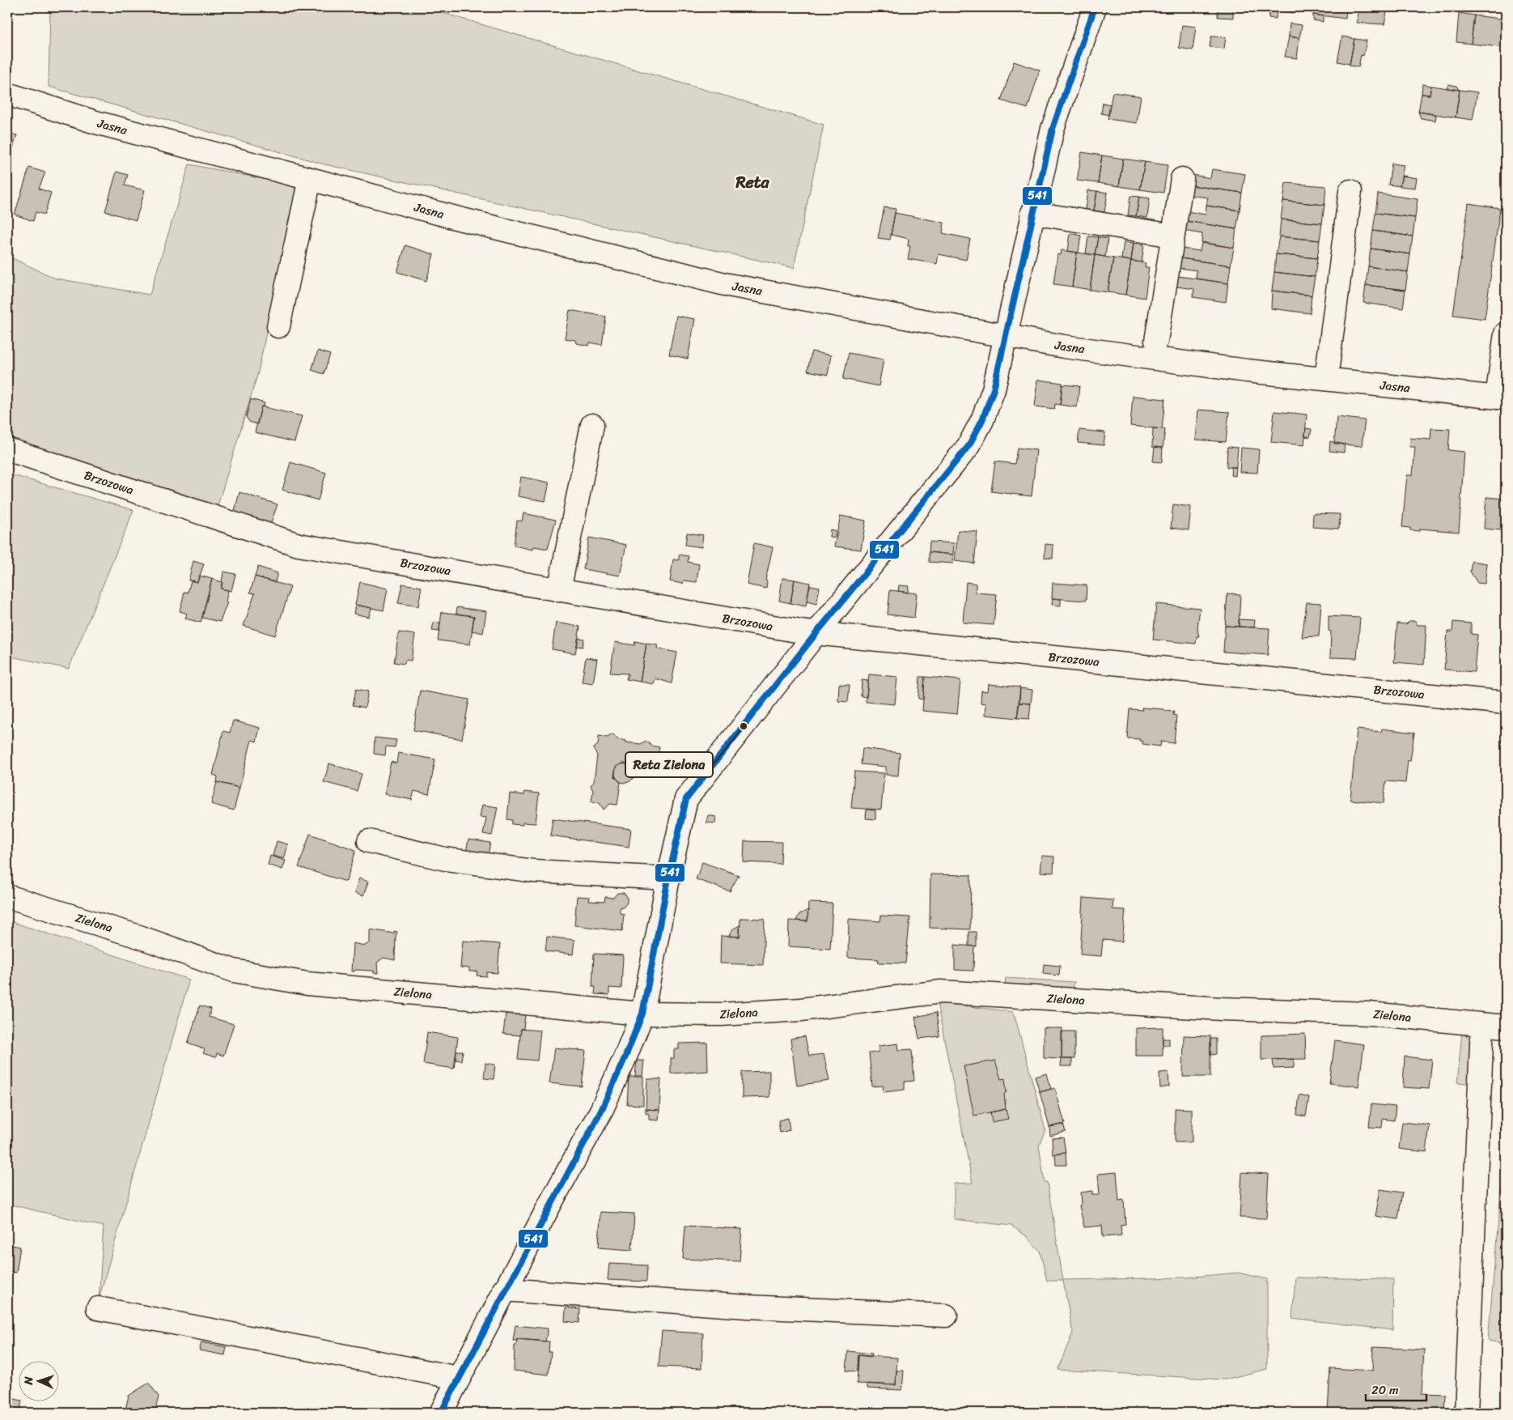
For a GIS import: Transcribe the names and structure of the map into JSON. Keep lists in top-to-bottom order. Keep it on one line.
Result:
{"streets":{"street":["Jasna","Brzozowa","Zielona"]},"districts":["Reta"],"places":["Reta Zielona"],"lines":["transit line 541"],"scale_bar":"20 m","north":"left"}
